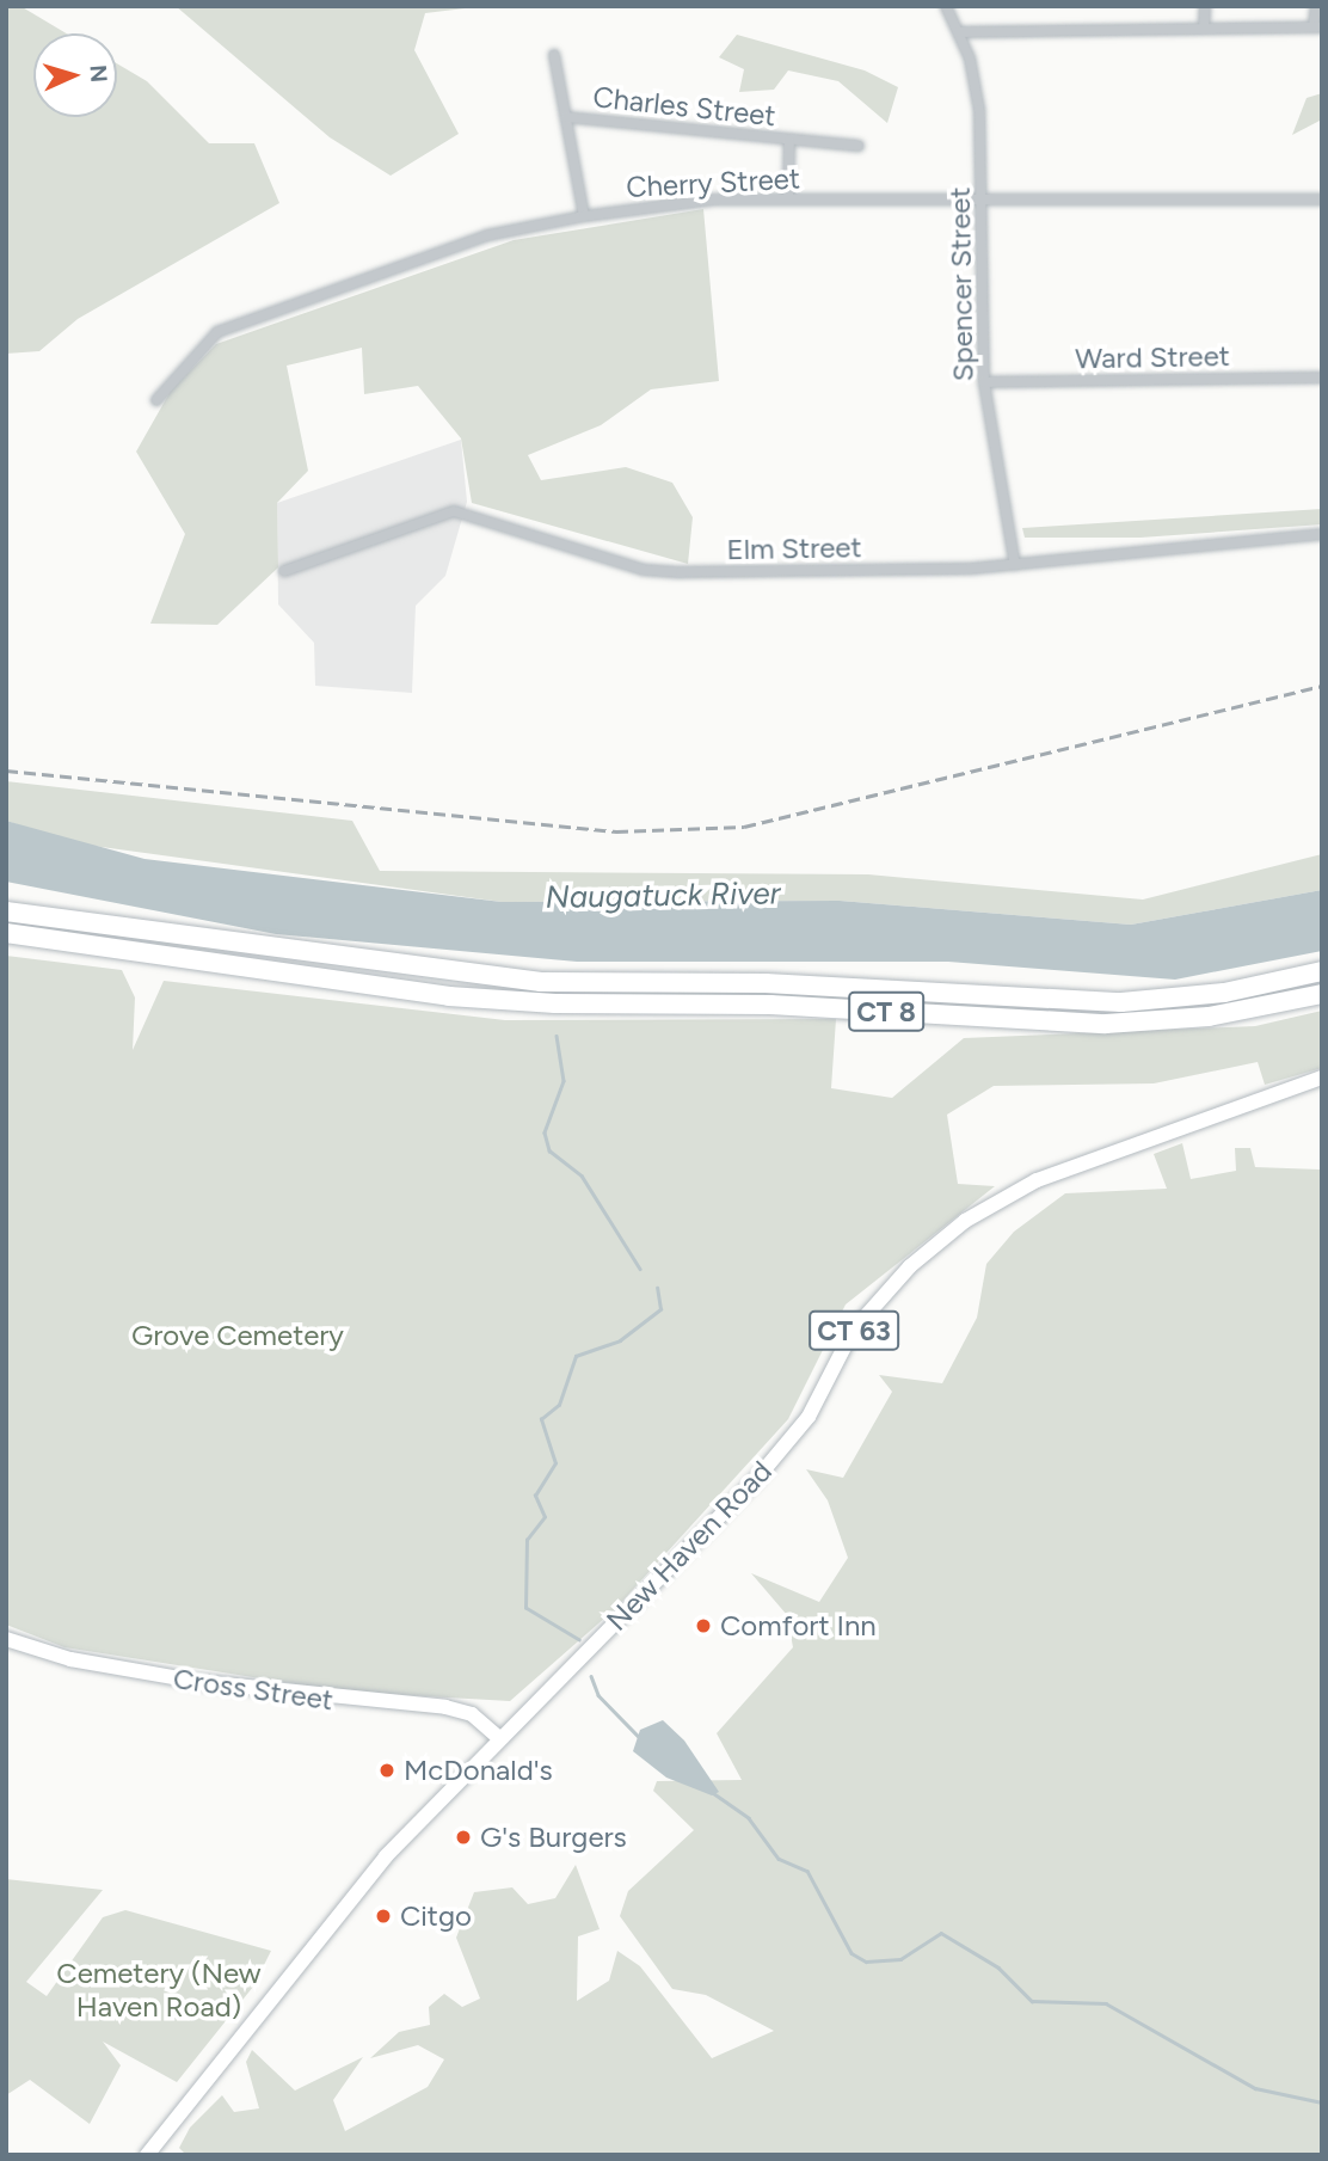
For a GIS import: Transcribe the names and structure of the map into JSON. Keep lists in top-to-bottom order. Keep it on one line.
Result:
{"streets":{"highway":["CT 8"],"main road":["CT 63","New Haven Road","Cross Street"],"street":["Charles Street","Cherry Street","Spencer Street","Ward Street","Elm Street"]},"crossings":[["Charles Street","Cherry Street"],["Cherry Street","Spencer Street"],["Spencer Street","Ward Street"],["Spencer Street","Elm Street"],["New Haven Road","Cross Street"]],"water":["Naugatuck River"],"parks":["Grove Cemetery","Cemetery (New Haven Road)"],"places":["Comfort Inn","McDonald's","G's Burgers","Citgo"],"north":"right"}
